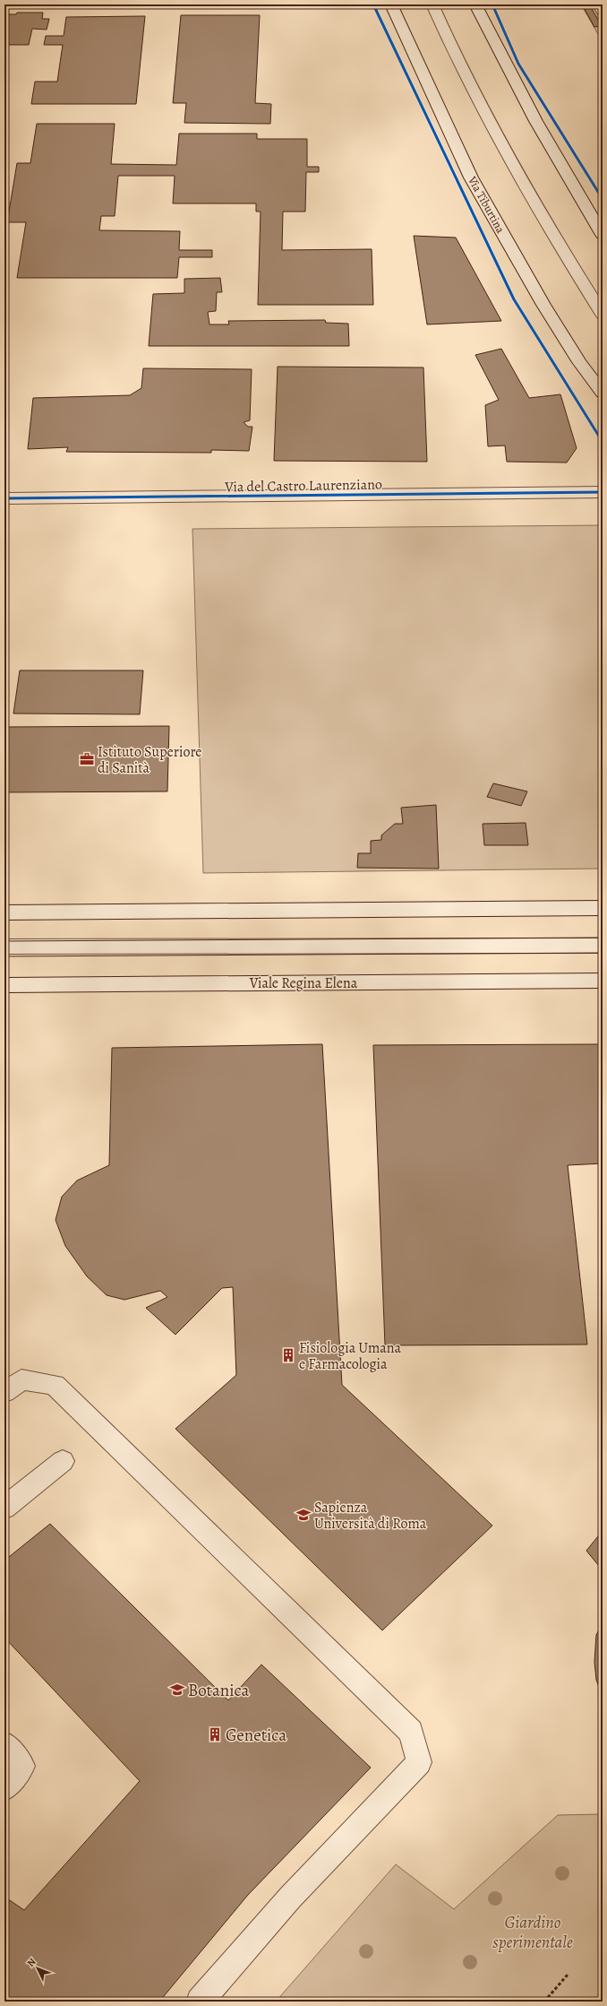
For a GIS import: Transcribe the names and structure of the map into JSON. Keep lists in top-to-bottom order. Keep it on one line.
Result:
{"streets":{"main road":["Via Tiburtina","Via del Castro Laurenziano","Viale Regina Elena"]},"parks":["Giardino sperimentale"],"places":{"office":["Istituto Superiore di Sanità"],"building":["Fisiologia Umana e Farmacologia","Genetica"],"school or university":["Sapienza Università di Roma","Botanica"]},"north":"top left"}
